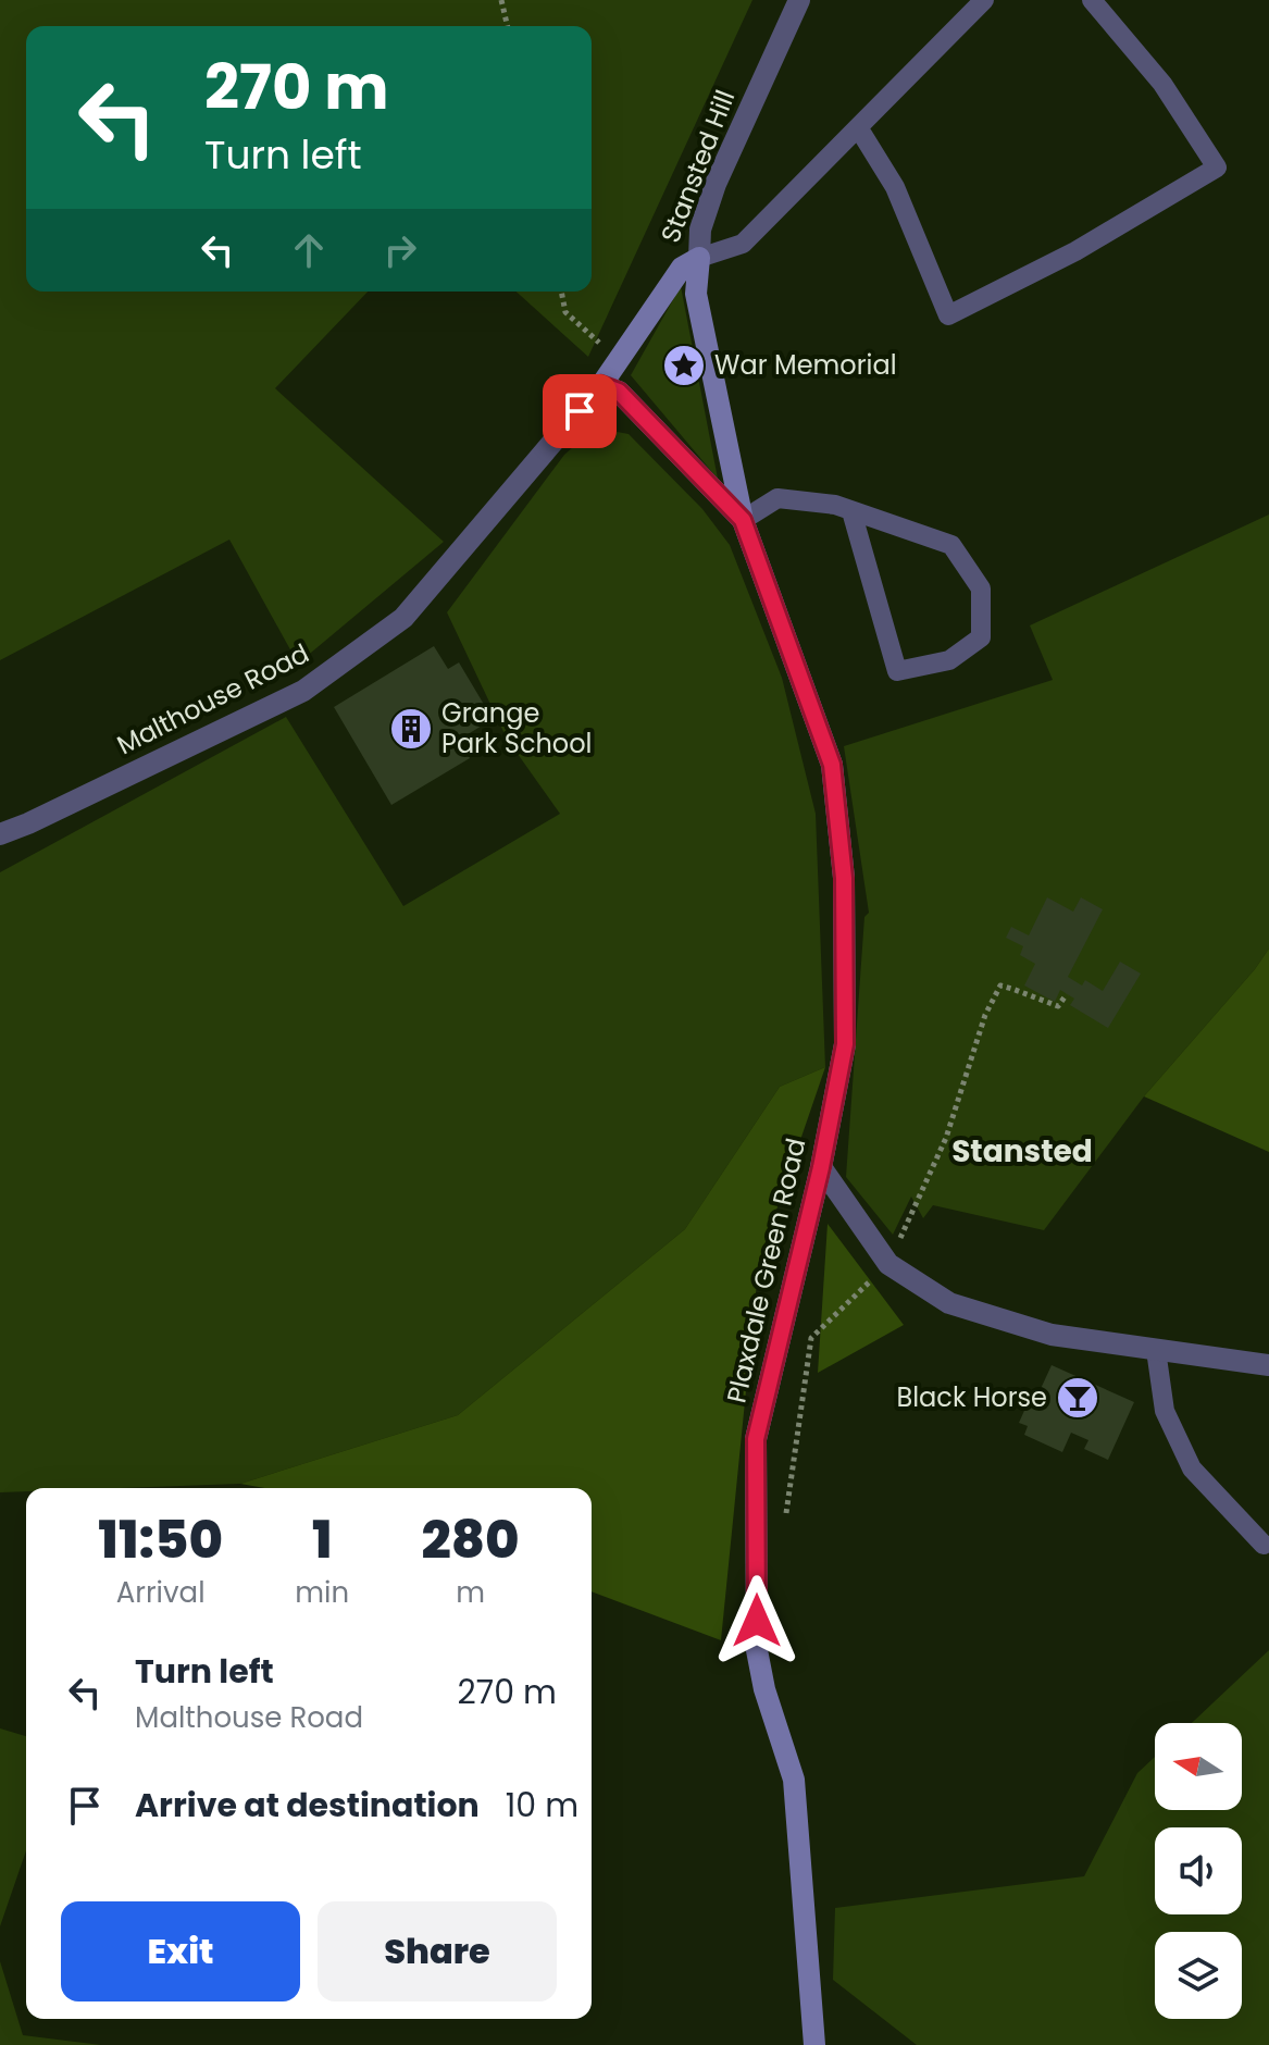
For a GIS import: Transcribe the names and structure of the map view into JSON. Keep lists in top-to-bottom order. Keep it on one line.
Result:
{"streets":{"street":["Stansted Hill","Malthouse Road","Plaxdale Green Road"]},"crossings":[["Stansted Hill","Malthouse Road"],["Stansted Hill","Plaxdale Green Road"],["Malthouse Road","Plaxdale Green Road"]],"districts":["Stansted"],"places":{"place":["War Memorial"],"building":["Grange Park School"],"bar":["Black Horse"]},"north":"left","page":{"turn":["270 m","Turn left"],"eta":["11:50","Arrival","1","min","280","m"],"list":[{"name":"Turn left","note":"Malthouse Road","value":"270 m"},{"name":"Arrive at destination","value":"10 m"}],"buttons":["Exit","Share"]}}
